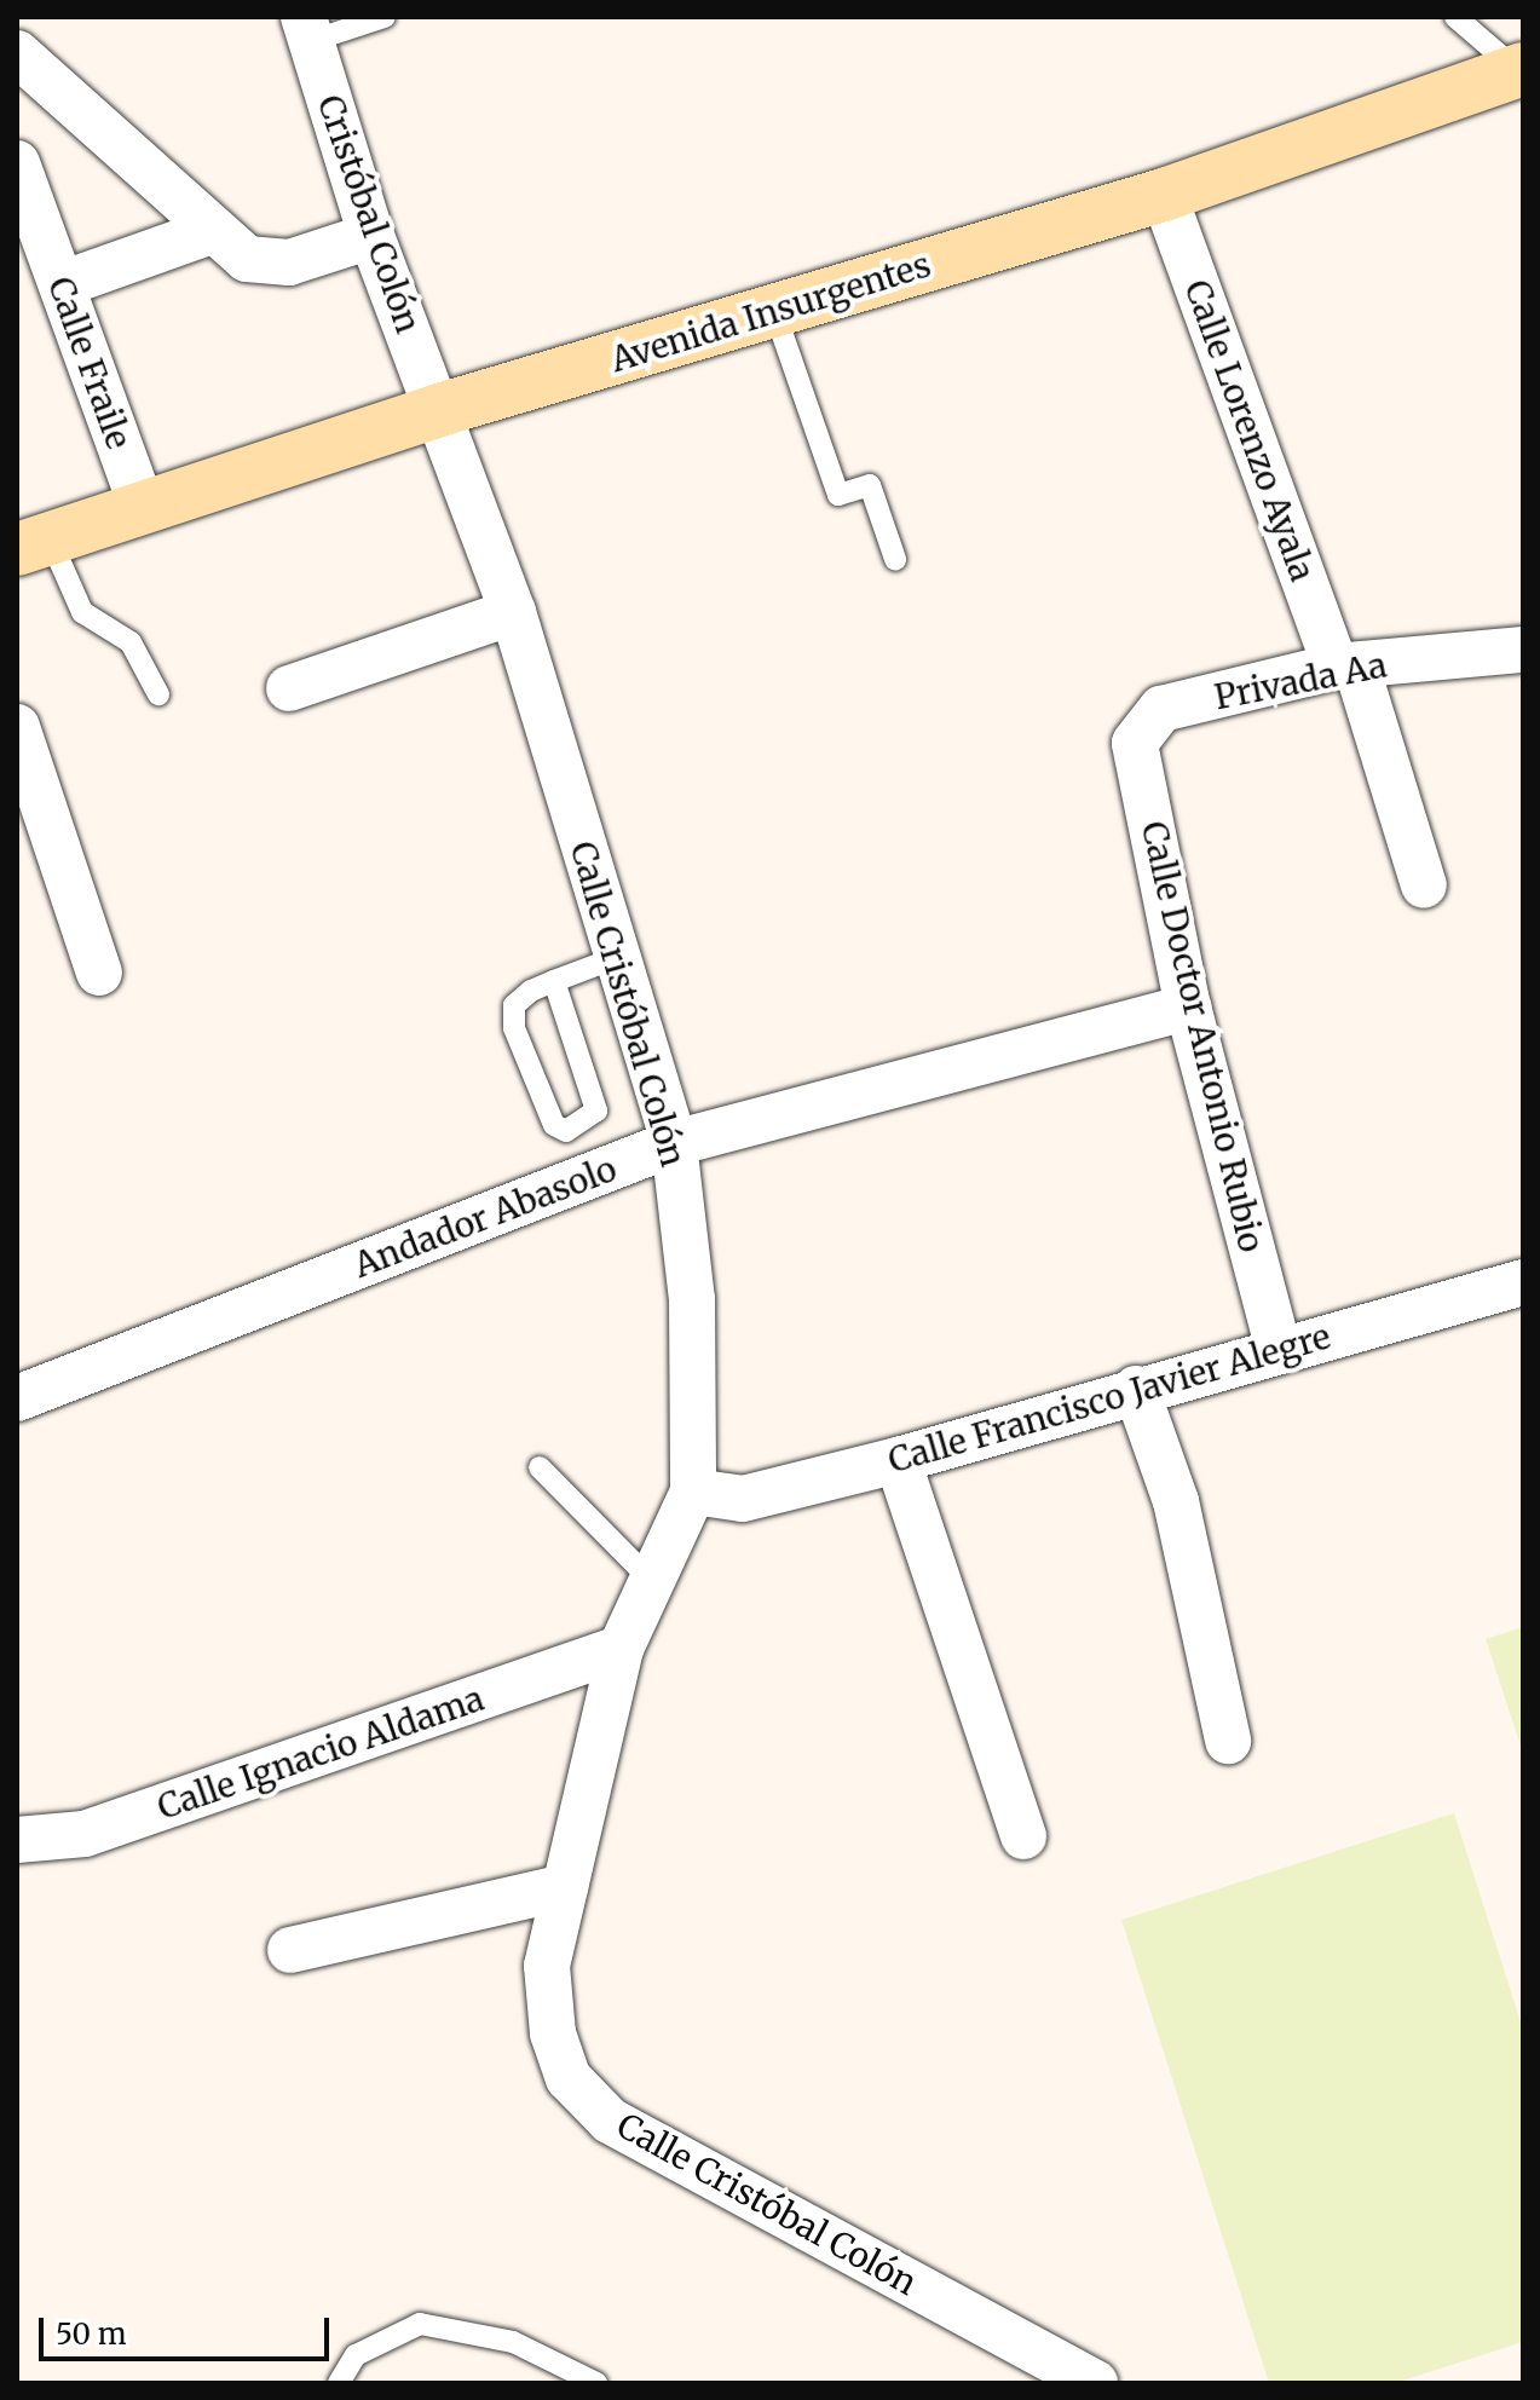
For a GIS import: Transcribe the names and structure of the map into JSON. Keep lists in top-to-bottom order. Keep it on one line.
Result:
{"streets":{"main road":["Avenida Insurgentes"],"street":["Cristóbal Colón","Calle Fraile","Calle Lorenzo Ayala","Privada Aa","Calle Cristóbal Colón","Calle Doctor Antonio Rubio","Andador Abasolo","Calle Francisco Javier Alegre","Calle Ignacio Aldama"]},"crossings":[["Cristóbal Colón","Avenida Insurgentes"],["Cristóbal Colón","Calle Cristóbal Colón"],["Avenida Insurgentes","Calle Fraile"],["Avenida Insurgentes","Calle Lorenzo Ayala"],["Avenida Insurgentes","Calle Cristóbal Colón"],["Calle Lorenzo Ayala","Privada Aa"],["Privada Aa","Calle Doctor Antonio Rubio"],["Calle Cristóbal Colón","Andador Abasolo"],["Calle Cristóbal Colón","Calle Francisco Javier Alegre"],["Calle Cristóbal Colón","Calle Ignacio Aldama"],["Calle Doctor Antonio Rubio","Andador Abasolo"],["Calle Doctor Antonio Rubio","Calle Francisco Javier Alegre"]],"scale_bar":"50 m"}
